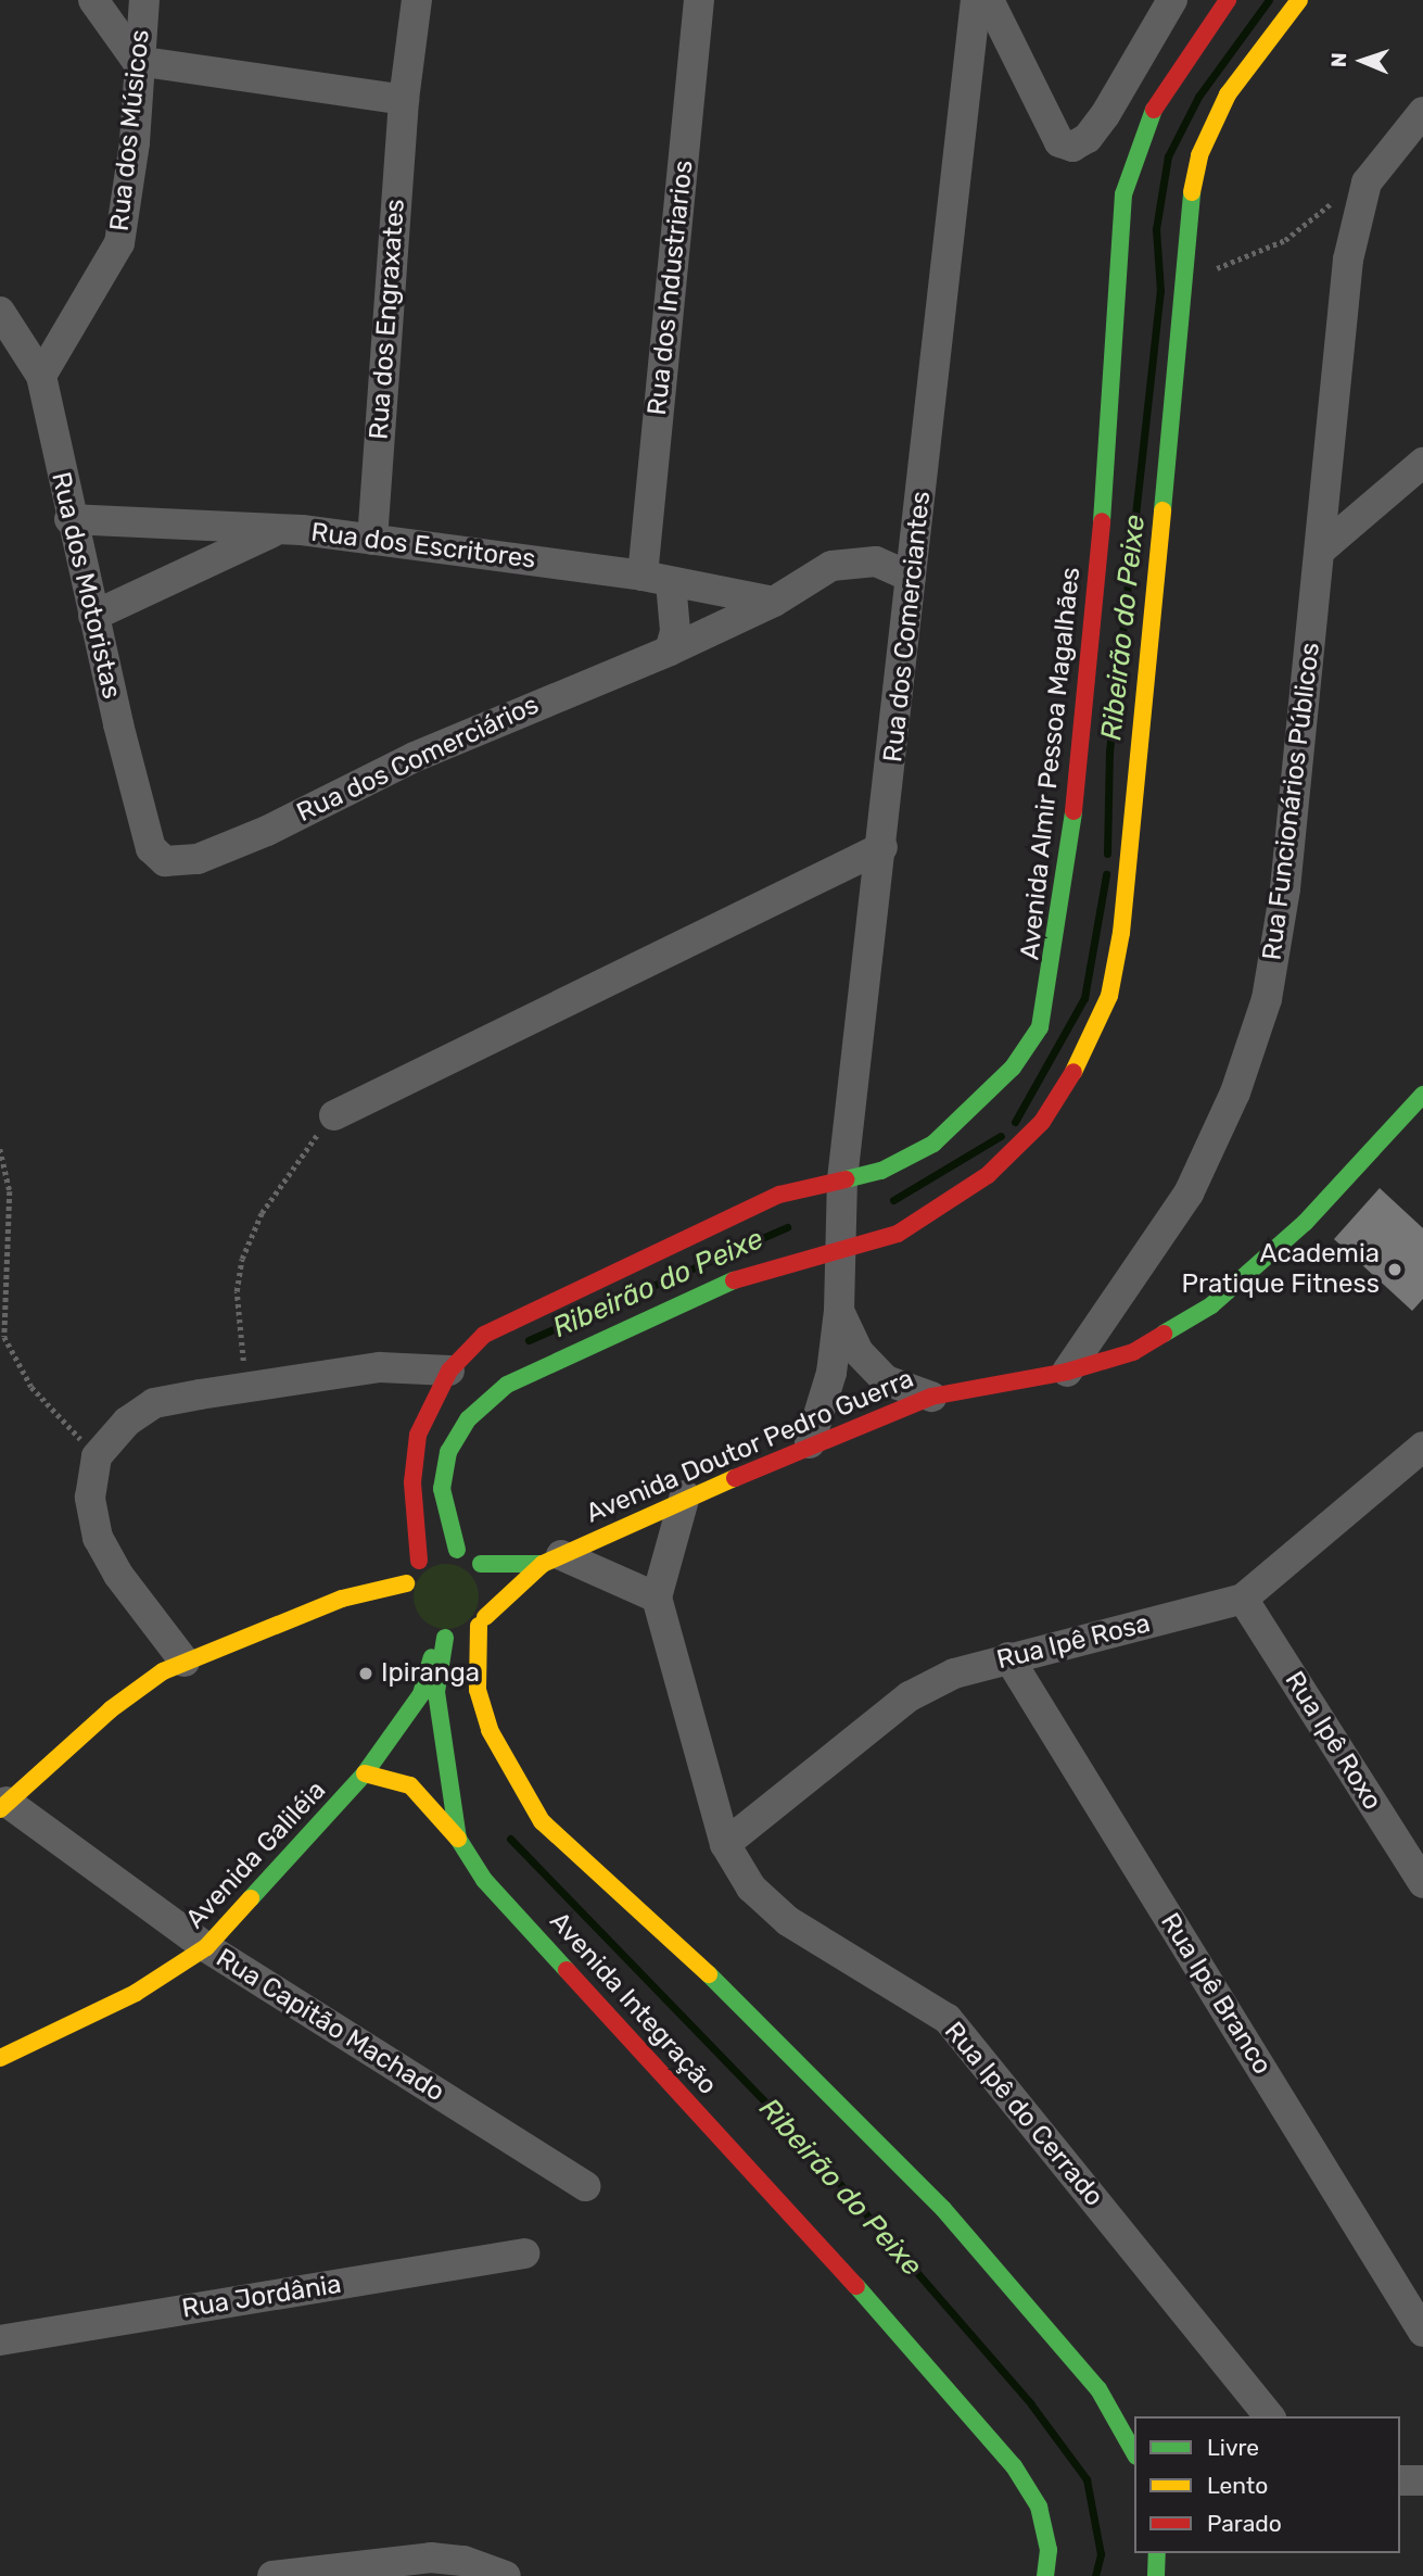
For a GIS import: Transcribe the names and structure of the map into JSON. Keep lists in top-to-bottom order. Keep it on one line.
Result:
{"streets":{"street":["Rua dos Músicos","Rua dos Industriarios","Rua dos Engraxates","Rua dos Escritores","Rua dos Motoristas","Rua dos Comerciantes","Rua dos Comerciários","Avenida Almir Pessoa Magalhães","Rua Funcionários Públicos","Avenida Doutor Pedro Guerra","Rua Ipê Rosa","Rua Ipê Roxo","Avenida Galiléia","Rua Ipê Branco","Avenida Integração","Rua Capitão Machado","Rua Ipê do Cerrado","Rua Jordânia"]},"crossings":[["Rua dos Músicos","Rua dos Motoristas"],["Rua dos Industriarios","Rua dos Escritores"],["Rua dos Engraxates","Rua dos Escritores"],["Rua dos Escritores","Rua dos Motoristas"],["Rua dos Escritores","Rua dos Comerciários"],["Rua dos Motoristas","Rua dos Comerciários"],["Rua dos Comerciantes","Rua dos Comerciários"],["Rua dos Comerciantes","Avenida Almir Pessoa Magalhães"],["Rua Funcionários Públicos","Avenida Doutor Pedro Guerra"],["Rua Ipê Rosa","Rua Ipê Roxo"],["Rua Ipê Rosa","Rua Ipê Branco"],["Rua Ipê Rosa","Rua Ipê do Cerrado"],["Avenida Galiléia","Avenida Integração"],["Avenida Galiléia","Rua Capitão Machado"]],"water":["Ribeirão do Peixe"],"places":["Academia Pratique Fitness","Ipiranga"],"legend":["Livre","Lento","Parado"],"north":"left"}
